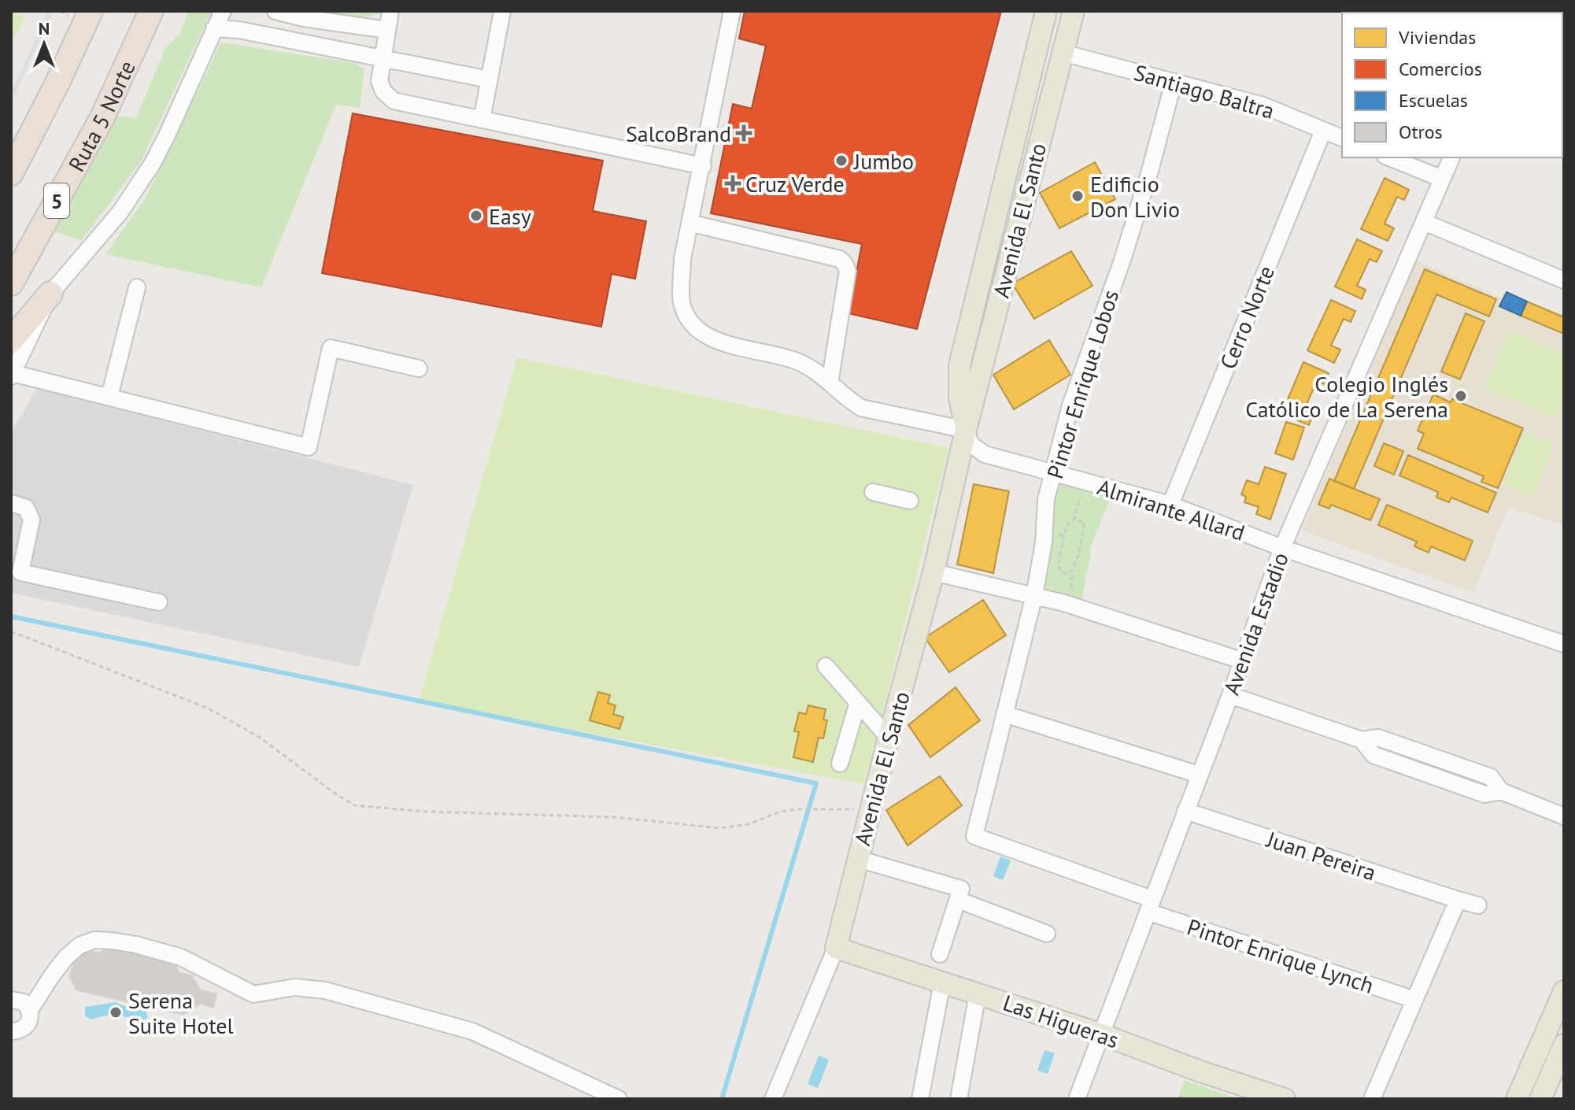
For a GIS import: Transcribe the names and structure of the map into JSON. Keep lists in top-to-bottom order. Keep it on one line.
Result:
{"streets":{"highway":["Ruta 5 Norte","5"],"main road":["Avenida El Santo","Las Higueras"],"street":["Santiago Baltra","Cerro Norte","Pintor Enrique Lobos","Almirante Allard","Avenida Estadio","Juan Pereira","Pintor Enrique Lynch"]},"crossings":[["Santiago Baltra","Avenida El Santo"],["Santiago Baltra","Cerro Norte"],["Santiago Baltra","Pintor Enrique Lobos"],["Avenida El Santo","Almirante Allard"],["Avenida El Santo","Las Higueras"],["Cerro Norte","Almirante Allard"],["Pintor Enrique Lobos","Almirante Allard"],["Pintor Enrique Lobos","Pintor Enrique Lynch"],["Almirante Allard","Avenida Estadio"],["Avenida Estadio","Juan Pereira"],["Avenida Estadio","Pintor Enrique Lynch"],["Avenida Estadio","Las Higueras"]],"places":{"health":["SalcoBrand","Cruz Verde"],"other":["Jumbo","Edificio Don Livio","Easy","Colegio Inglés Católico de La Serena","Serena Suite Hotel"]},"legend":["Viviendas","Comercios","Escuelas","Otros"],"north":"top"}
